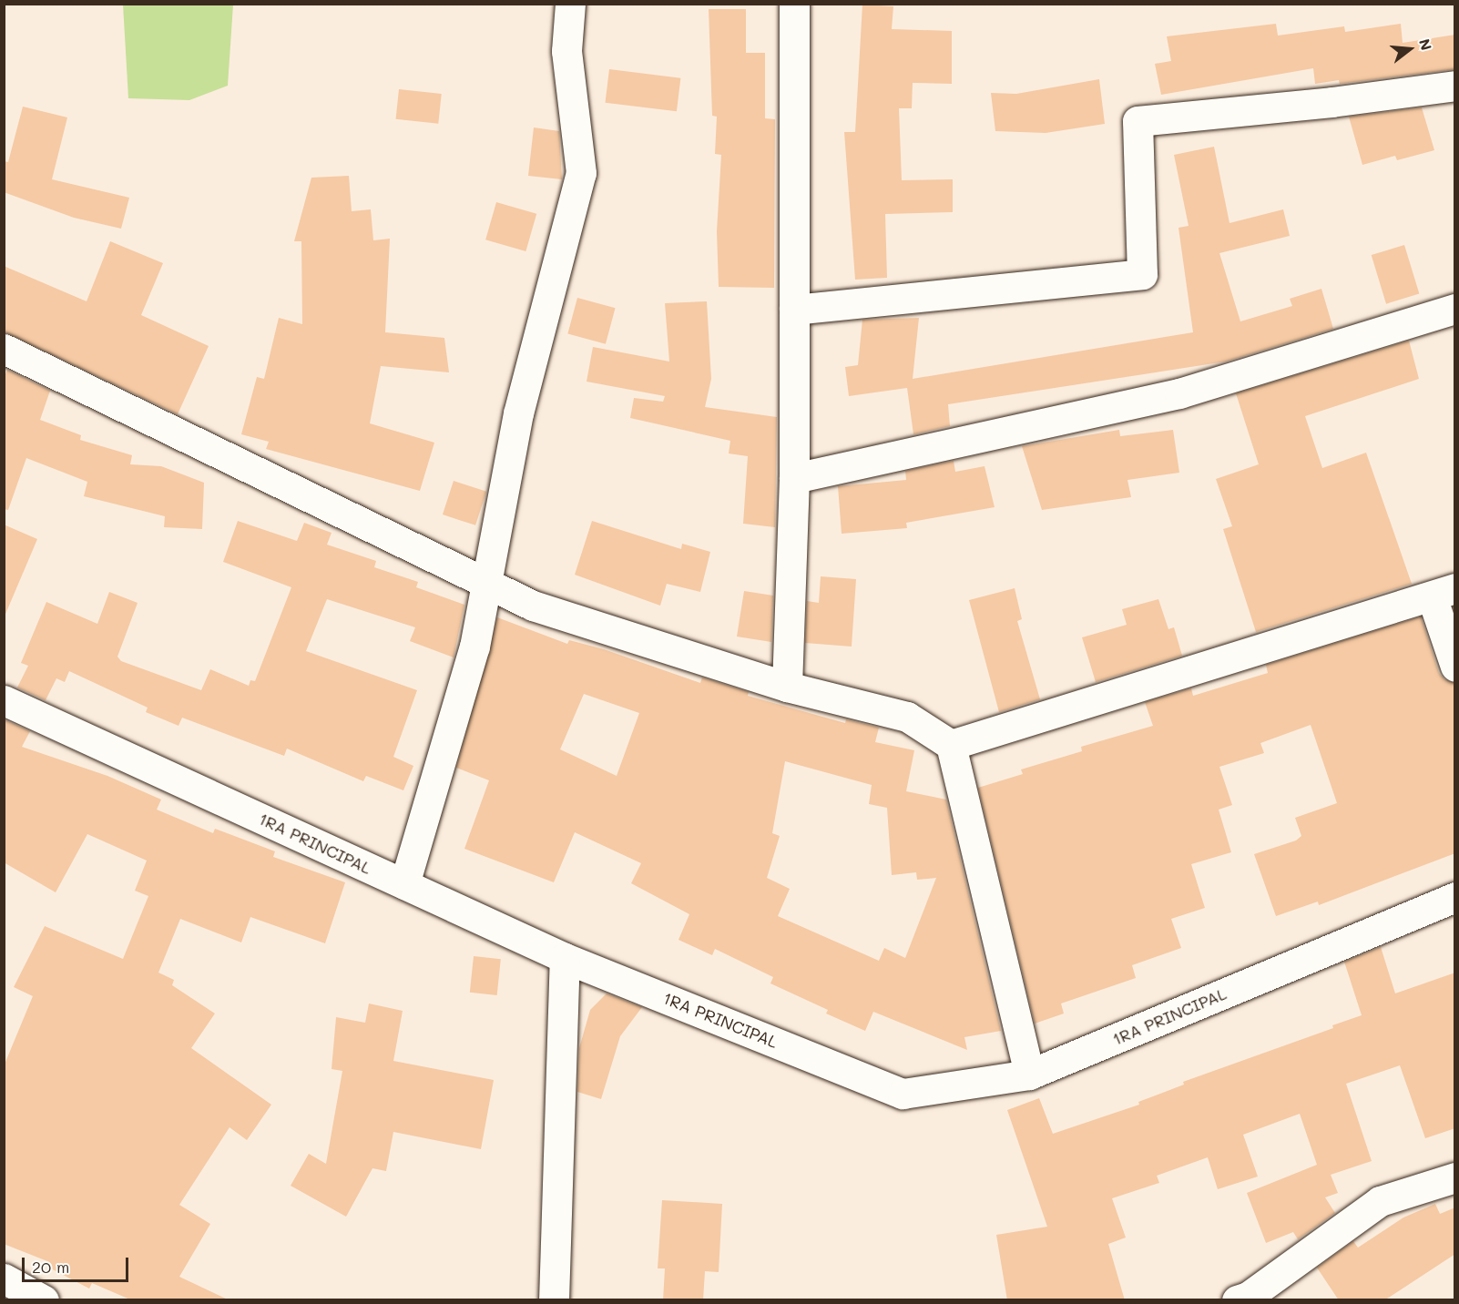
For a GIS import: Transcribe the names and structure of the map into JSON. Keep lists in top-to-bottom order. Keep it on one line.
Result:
{"streets":{"street":["1RA PRINCIPAL"]},"scale_bar":"20 m","north":"right"}
